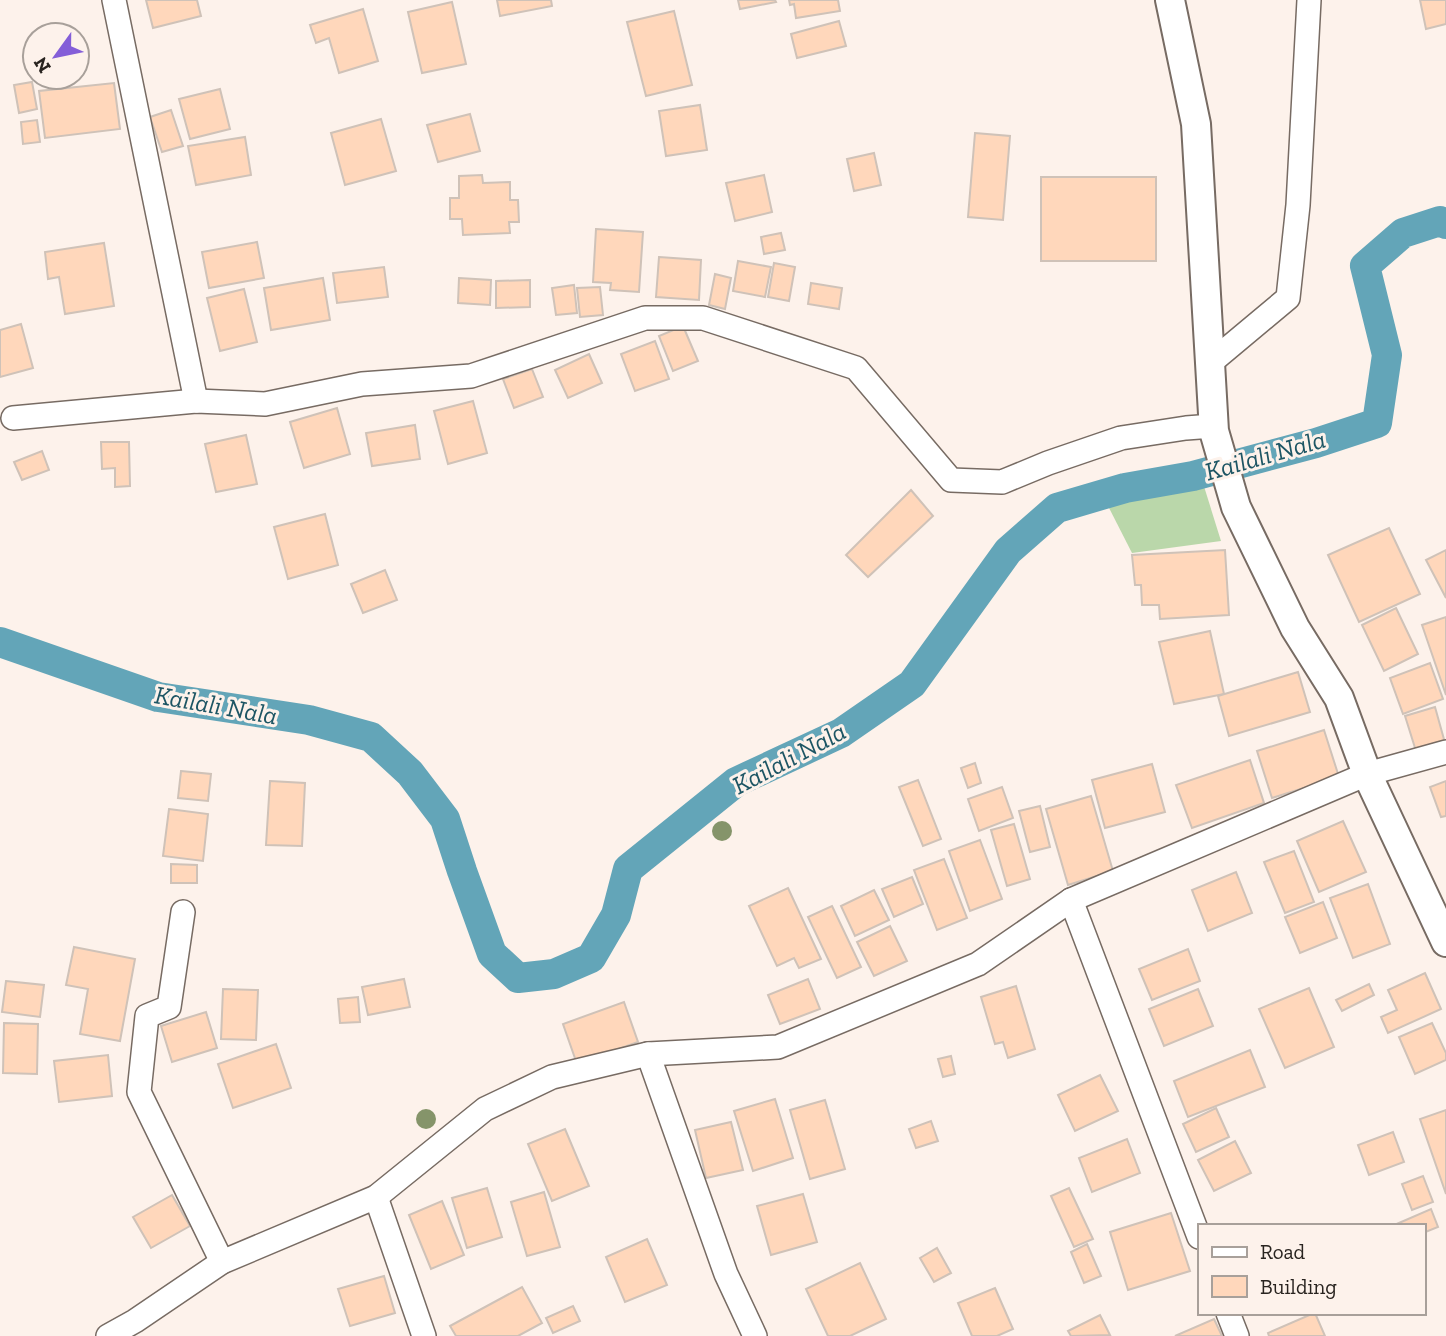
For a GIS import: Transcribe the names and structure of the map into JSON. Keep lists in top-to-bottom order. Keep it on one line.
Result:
{"water":["Kailali Nala"],"legend":["Road","Building"],"north":"bottom left"}
